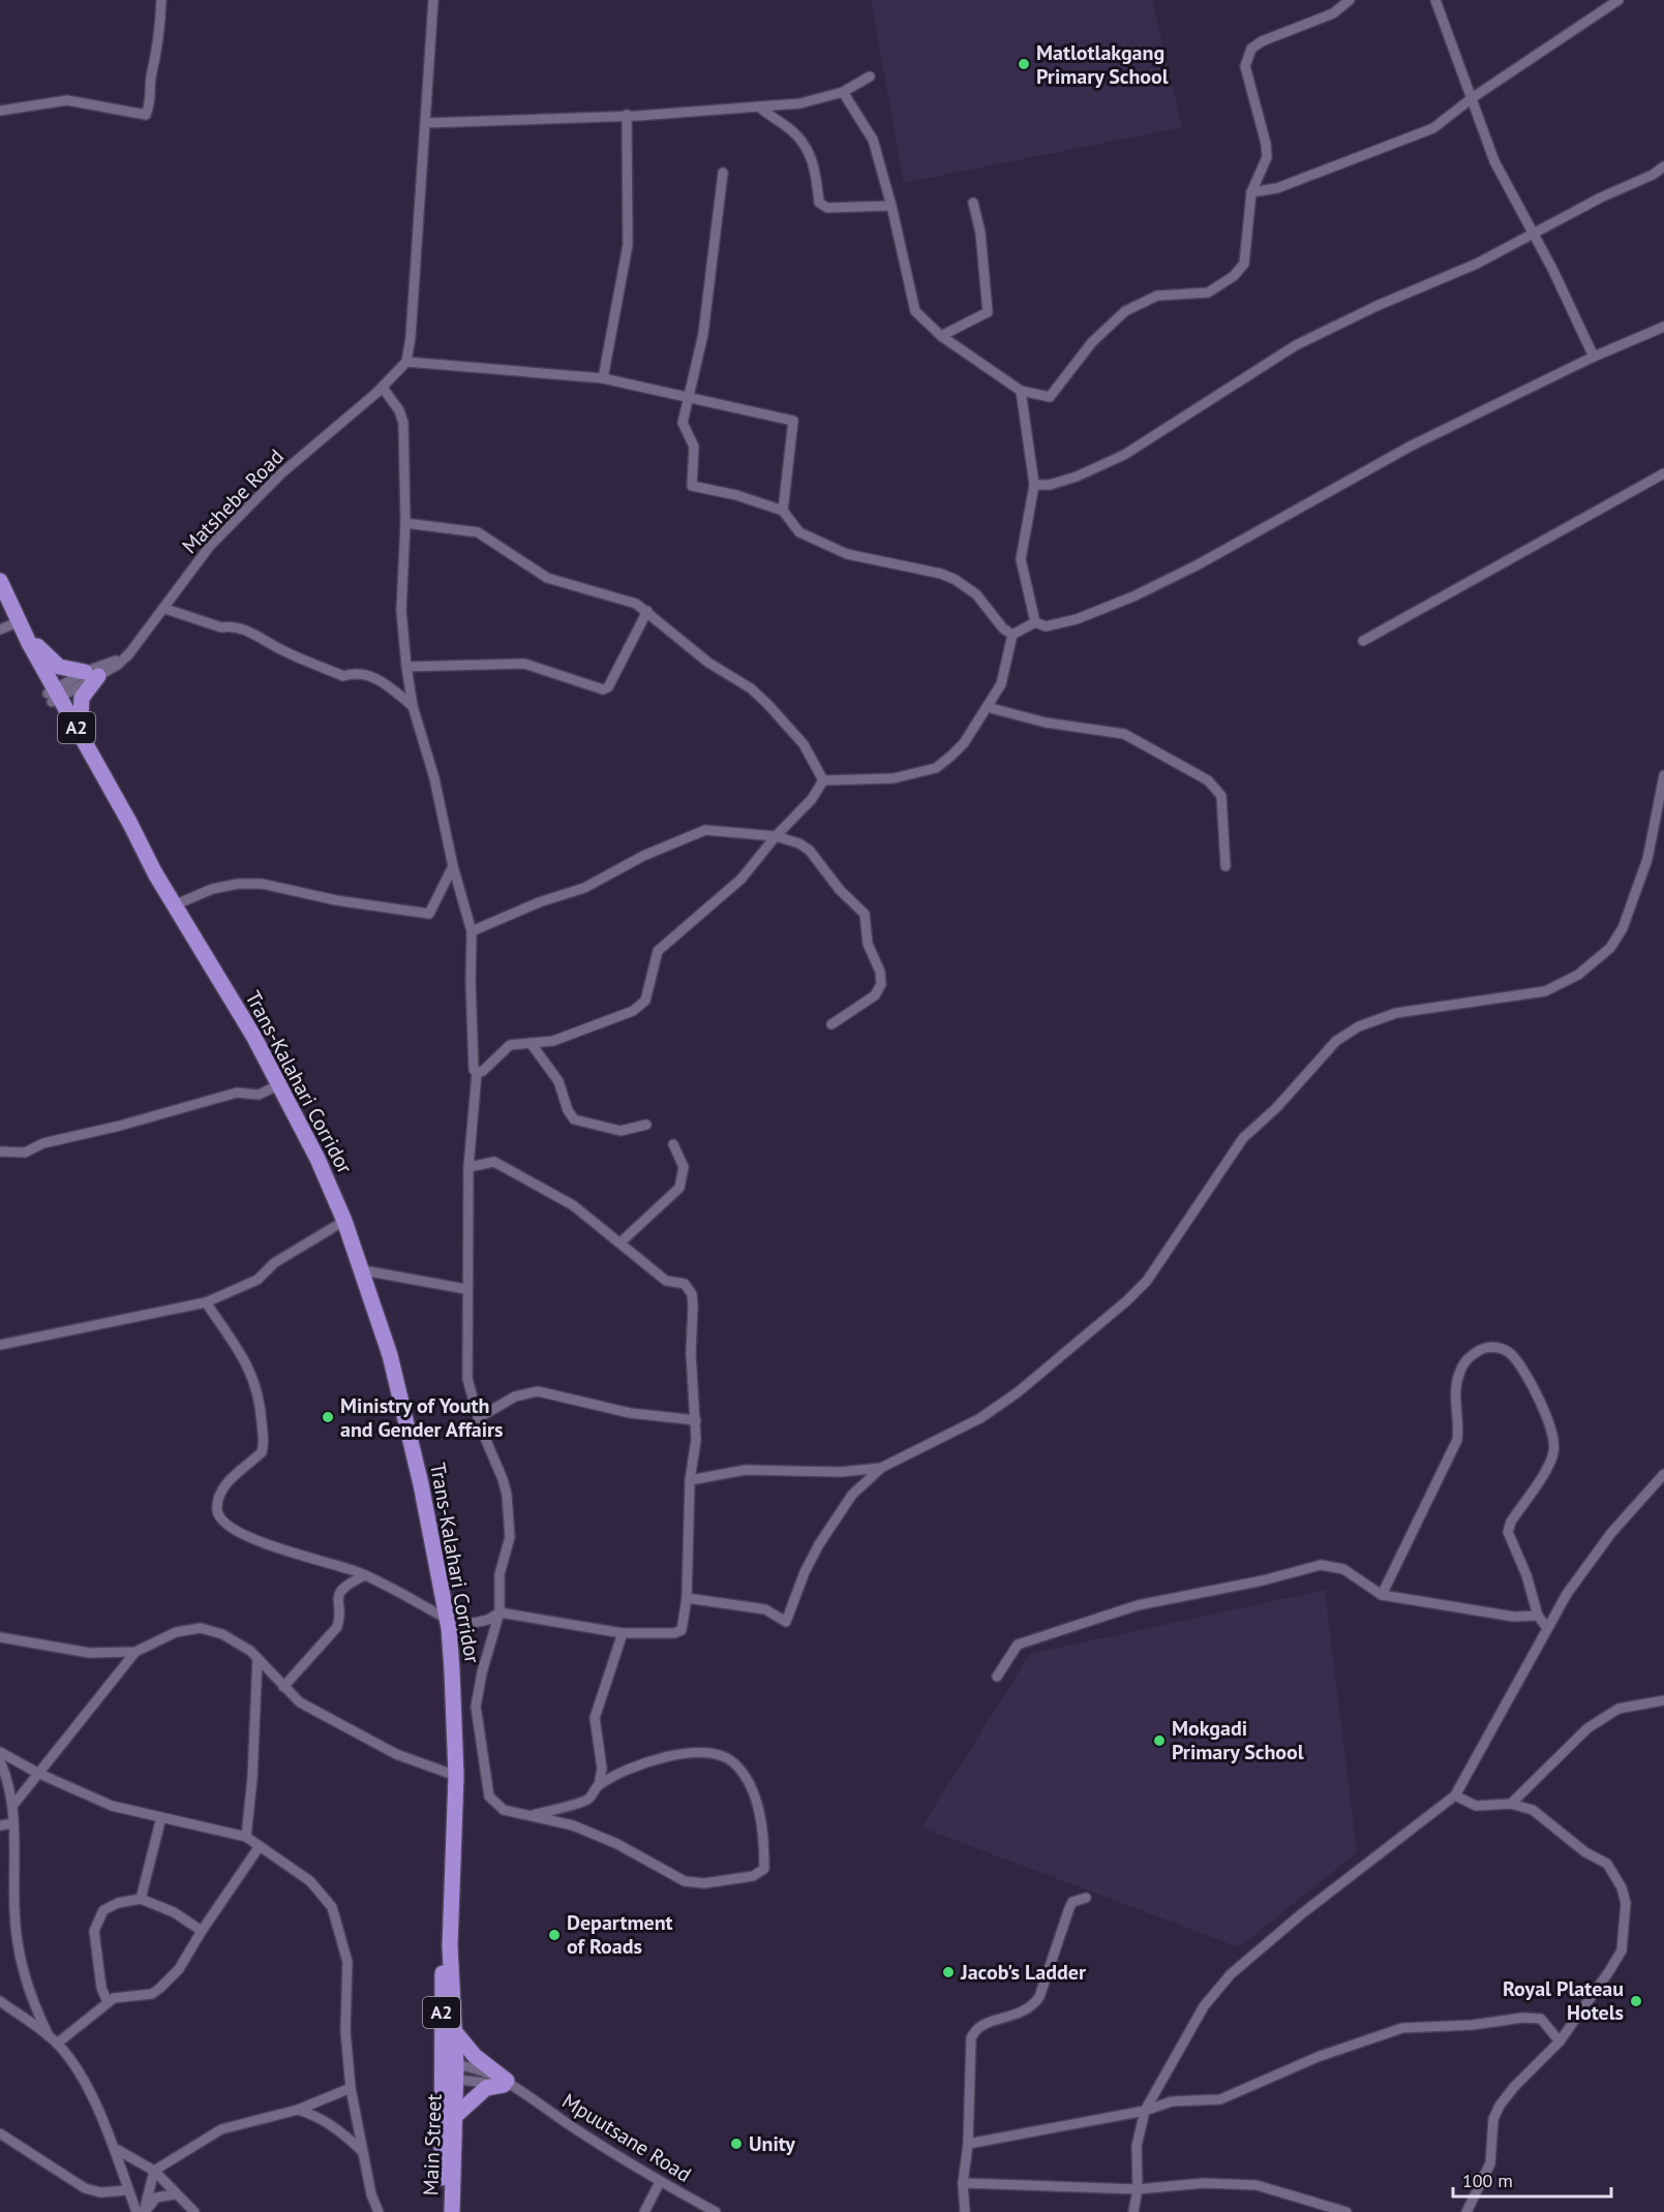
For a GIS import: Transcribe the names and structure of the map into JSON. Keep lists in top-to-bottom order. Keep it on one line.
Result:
{"streets":{"highway":["A2","Trans-Kalahari Corridor","Main Street"],"street":["Matshebe Road","Mpuutsane Road"]},"crossings":[["Trans-Kalahari Corridor","Mpuutsane Road"],["Trans-Kalahari Corridor","Main Street"],["Mpuutsane Road","Main Street"]],"places":["Matlotlakgang Primary School","Ministry of Youth and Gender Affairs","Mokgadi Primary School","Department of Roads","Jacob's Ladder","Royal Plateau Hotels","Unity"],"scale_bar":"100 m"}
